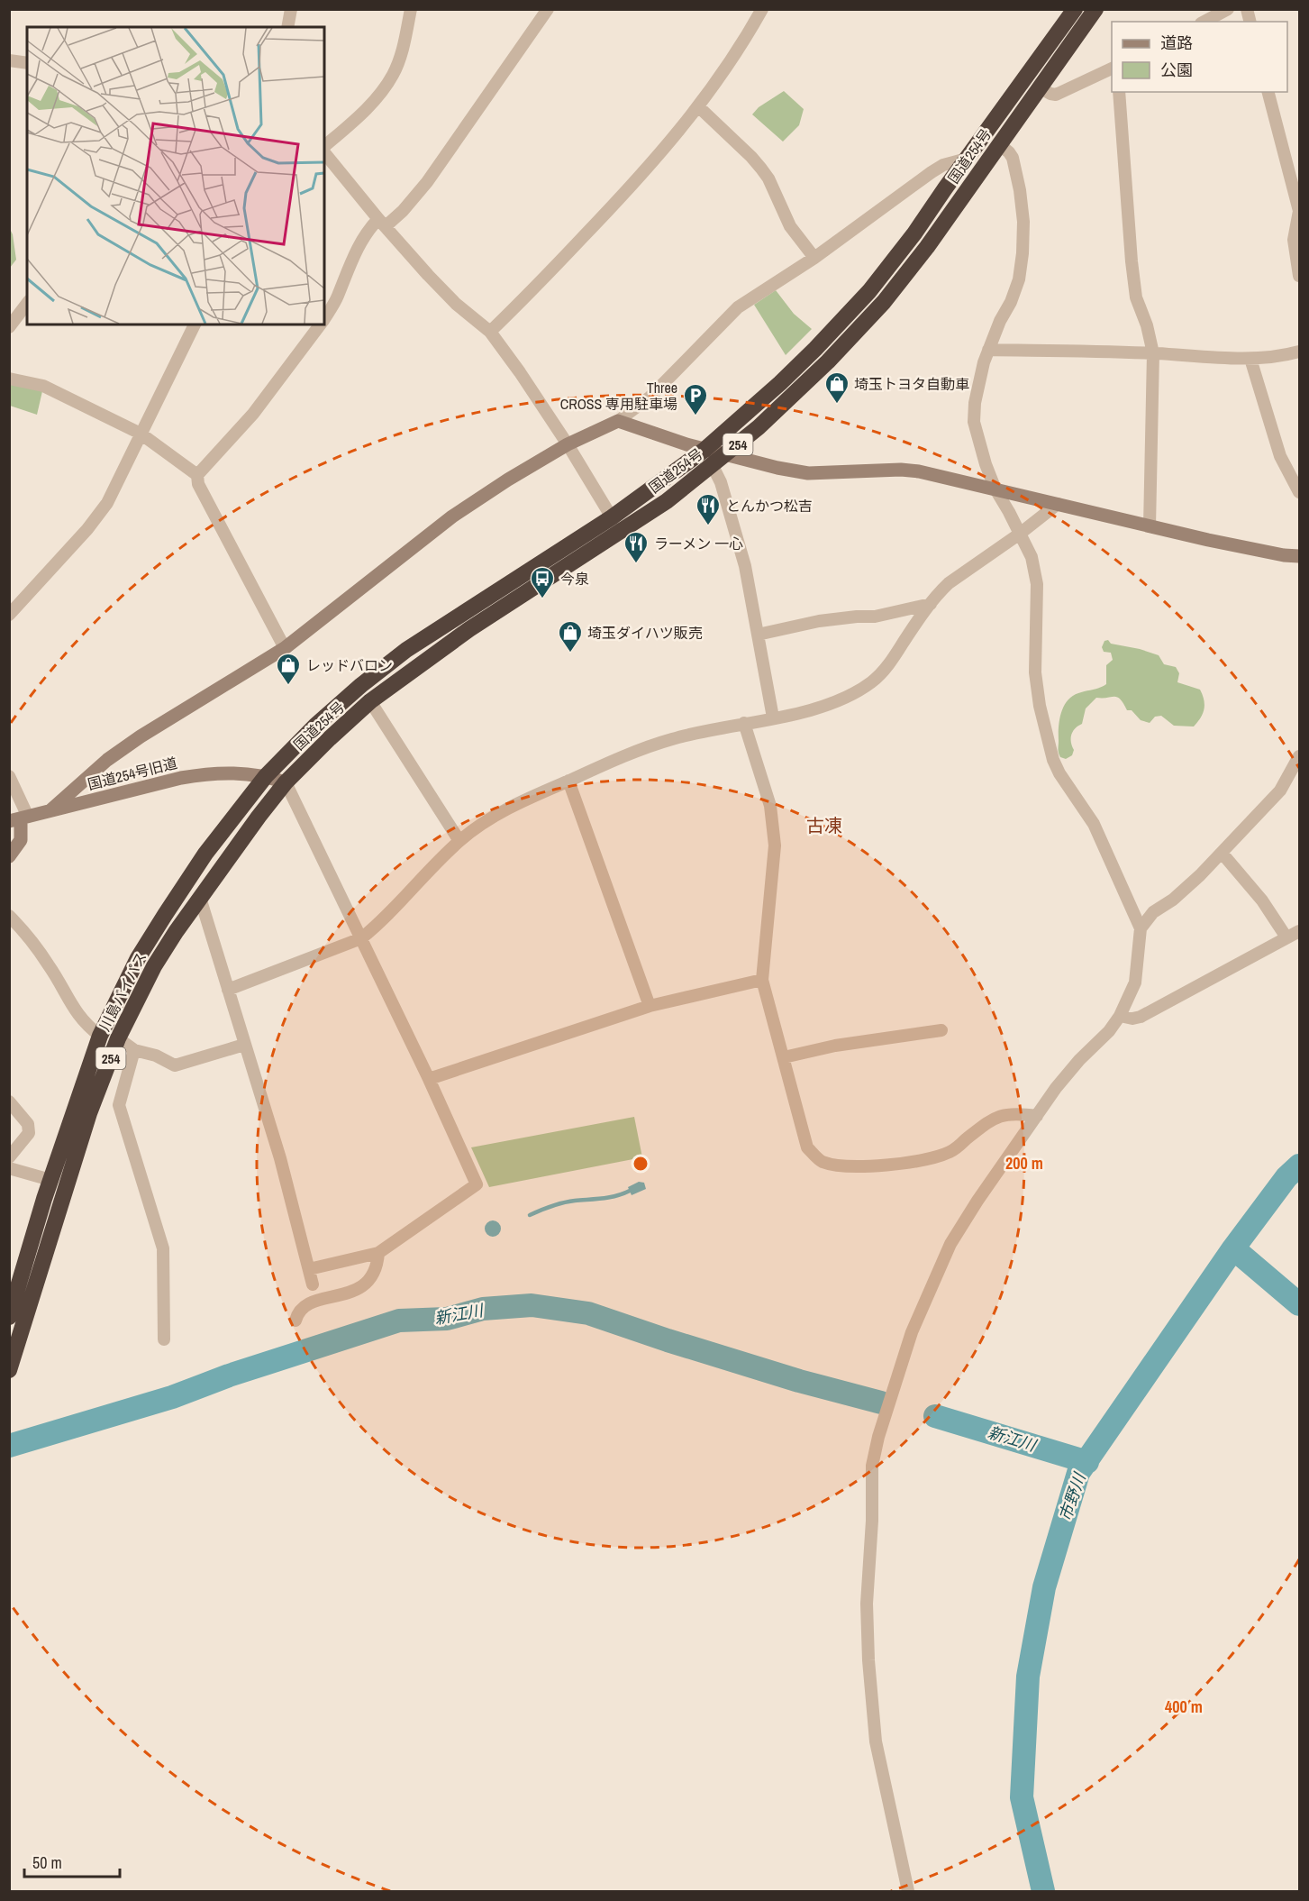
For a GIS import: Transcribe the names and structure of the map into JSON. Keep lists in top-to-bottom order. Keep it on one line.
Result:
{"streets":{"highway":["国道254号","254","川島バイパス"],"street":["国道254号旧道"]},"crossings":[["国道254号","国道254号旧道"],["国道254号","川島バイパス"],["国道254号旧道","川島バイパス"]],"districts":["古凍"],"water":["新江川","市野川"],"places":{"shop":["埼玉トヨタ自動車","埼玉ダイハツ販売","レッドバロン"],"parking":["Three CROSS 専用駐車場"],"restaurant":["とんかつ松吉","ラーメン 一心"],"bus stop":["今泉"]},"legend":["道路","公園"],"scale_bar":"50 m","rings":["200 m","400 m"]}
